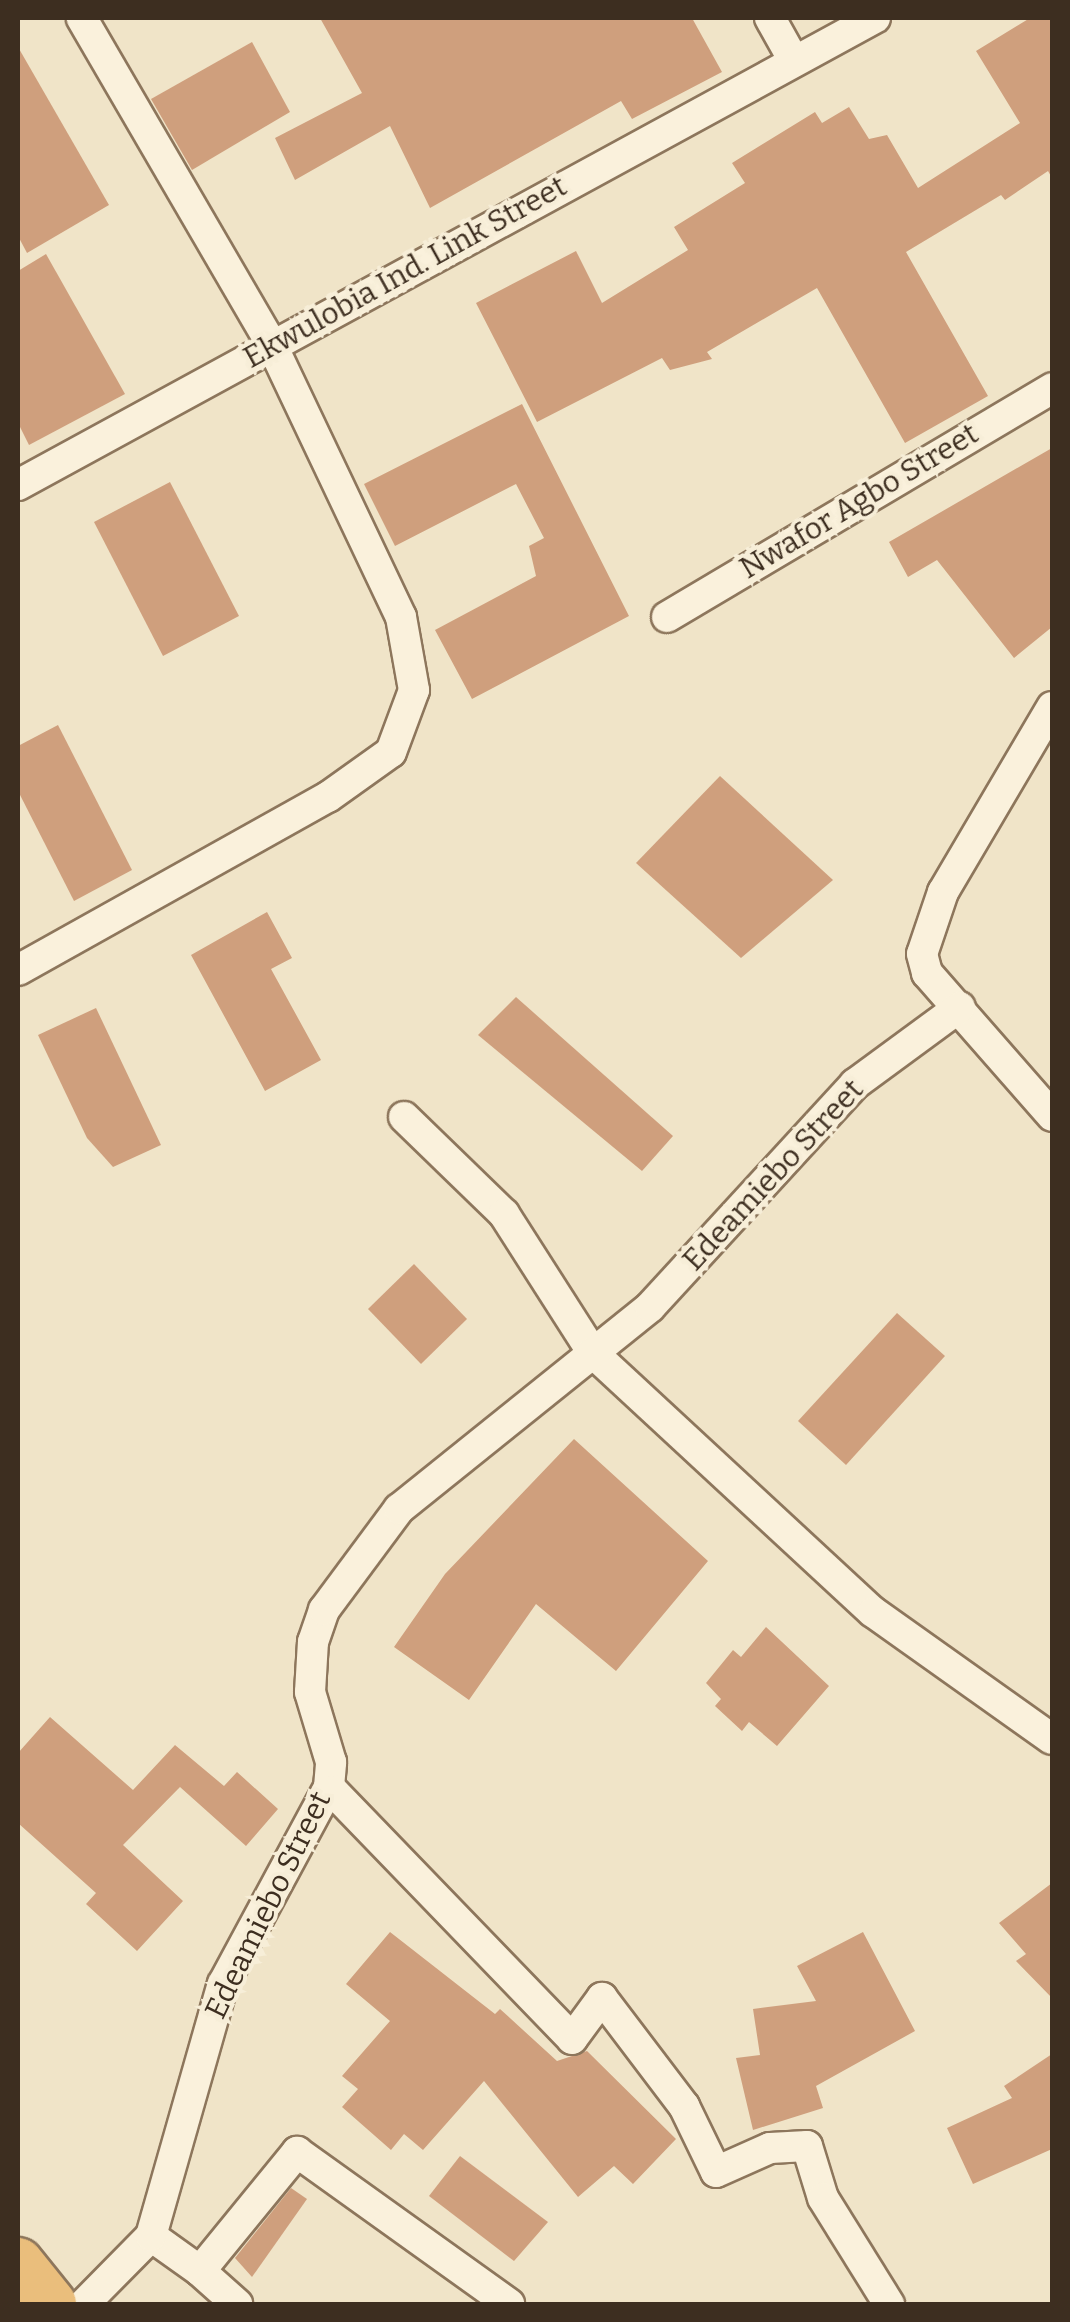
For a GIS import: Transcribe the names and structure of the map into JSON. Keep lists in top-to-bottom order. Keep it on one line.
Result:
{"streets":{"street":["Ekwulobia Ind. Link Street","Nwafor Agbo Street","Edeamiebo Street"]}}
